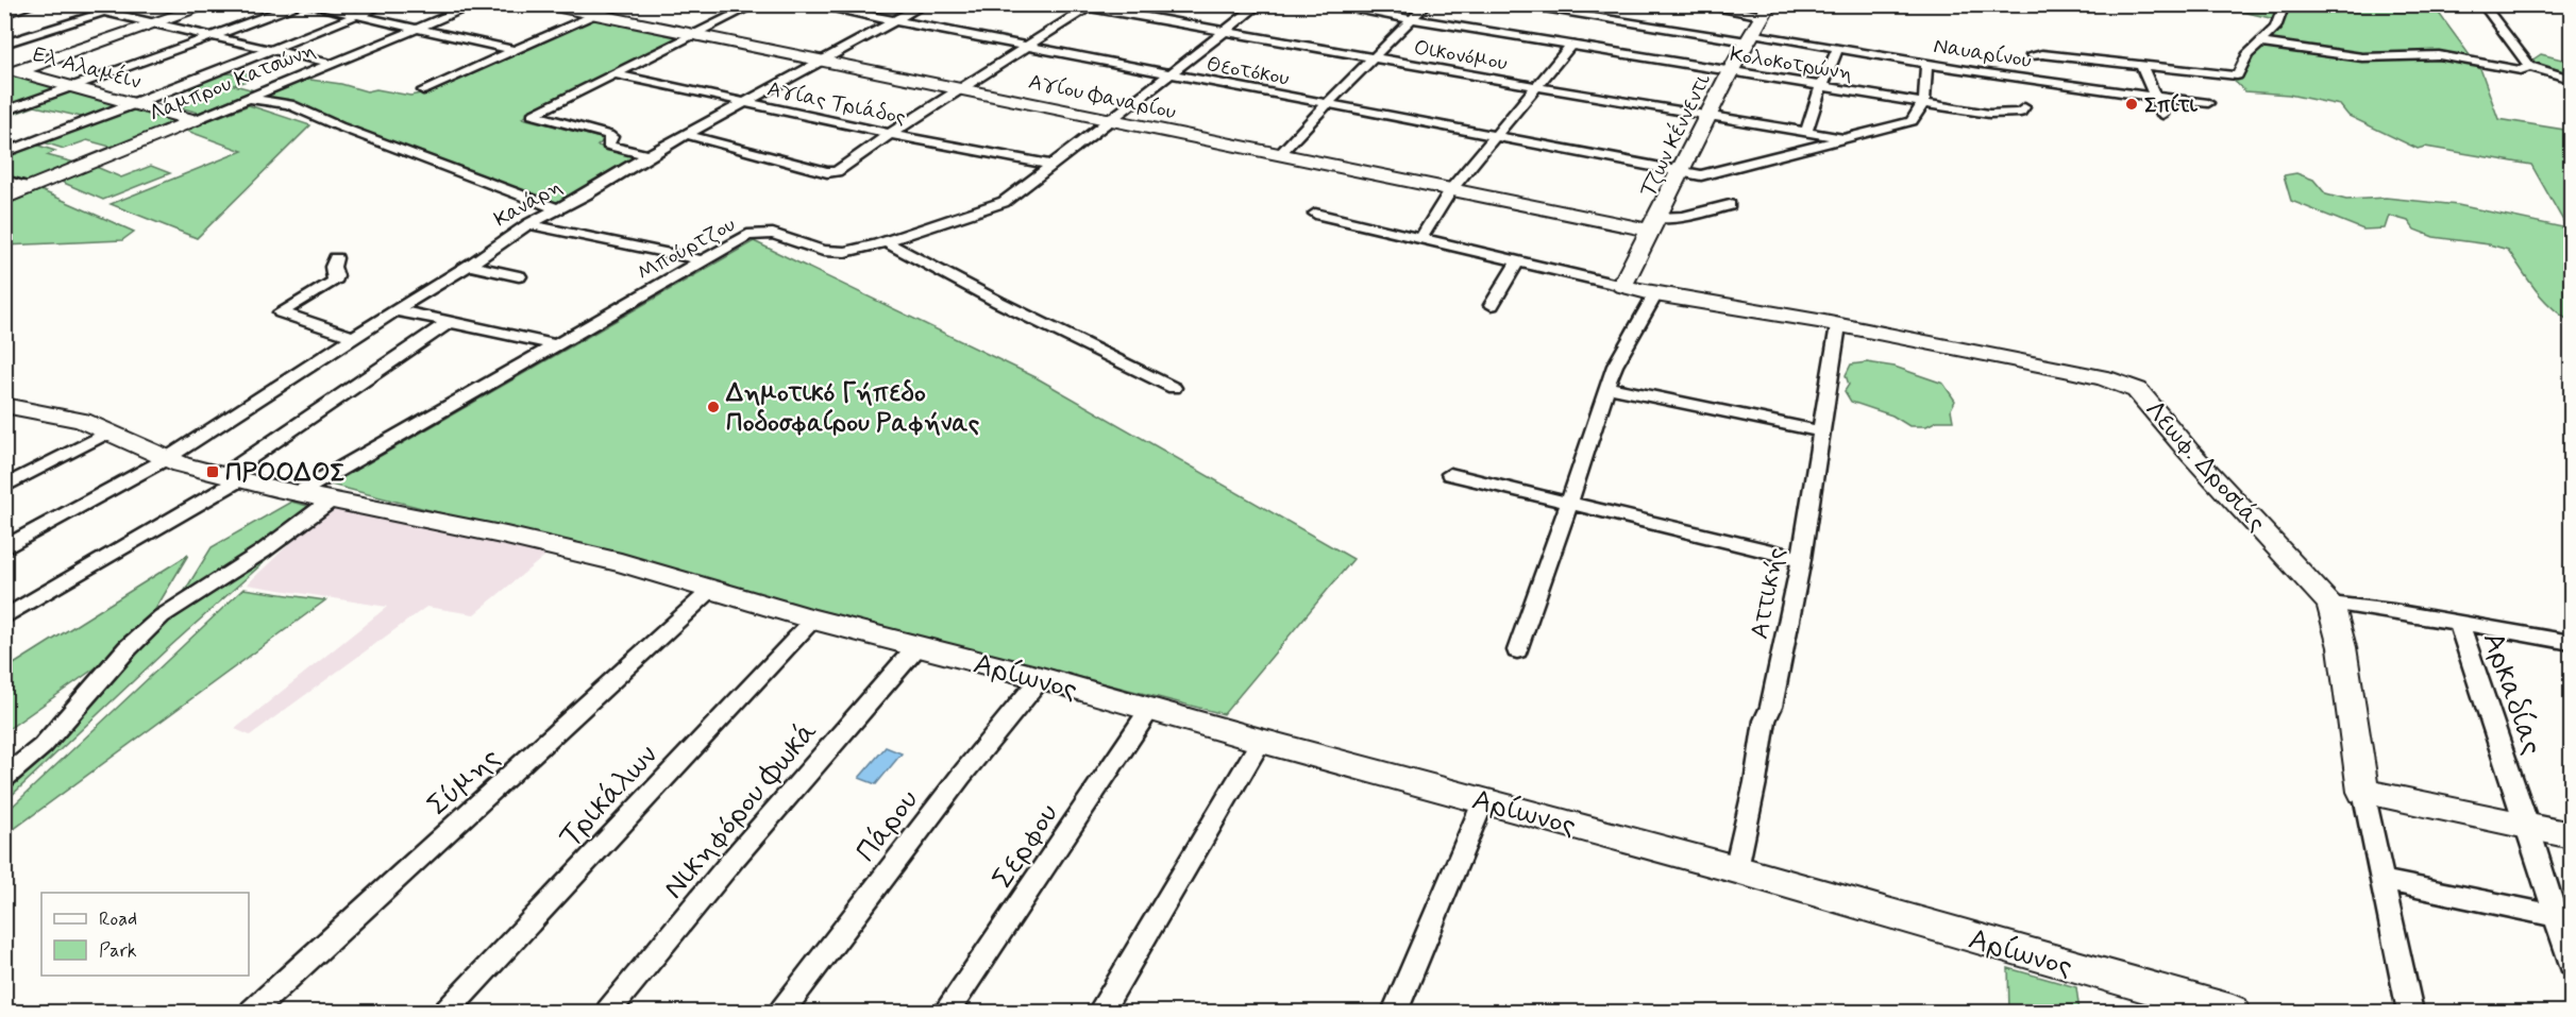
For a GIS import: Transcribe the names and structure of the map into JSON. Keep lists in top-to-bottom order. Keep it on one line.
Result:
{"streets":{"street":["Ναυαρίνου","Οικονόμου","Κολοκοτρώνη","Ελ Αλαμέιν","Θεοτόκου","Λάμπρου Κατσώνη","Αγίου Φαναρίου","Αγίας Τριάδος","Τζων Κέννεντι","Κανάρη","Μπούρτζου","Λεωφ. Δροσιάς","Αττικής","Αρίωνος","Αρκαδίας","Σύμης","Τρικάλων","Νικηφόρου Φωκά","Πάρου","Σερφου"]},"crossings":[["Ναυαρίνου","Τζων Κέννεντι"],["Οικονόμου","Θεοτόκου"],["Οικονόμου","Τζων Κέννεντι"],["Οικονόμου","Μπούρτζου"],["Κολοκοτρώνη","Θεοτόκου"],["Κολοκοτρώνη","Τζων Κέννεντι"],["Ελ Αλαμέιν","Λάμπρου Κατσώνη"],["Θεοτόκου","Τζων Κέννεντι"],["Θεοτόκου","Κανάρη"],["Θεοτόκου","Μπούρτζου"],["Αγίου Φαναρίου","Τζων Κέννεντι"],["Αγίου Φαναρίου","Κανάρη"],["Αγίου Φαναρίου","Μπούρτζου"],["Αγίας Τριάδος","Κανάρη"],["Αγίας Τριάδος","Μπούρτζου"],["Τζων Κέννεντι","Λεωφ. Δροσιάς"],["Κανάρη","Αρίωνος"],["Μπούρτζου","Αρίωνος"],["Λεωφ. Δροσιάς","Αττικής"],["Αττικής","Αρίωνος"],["Αρίωνος","Σύμης"],["Αρίωνος","Τρικάλων"],["Αρίωνος","Νικηφόρου Φωκά"],["Αρίωνος","Πάρου"],["Αρίωνος","Σερφου"]],"places":{"other":["Σπίτι","Δημοτικό Γήπεδο Ποδοσφαίρου Ραφήνας"],"transit":["ΠΡΟΟΔΟΣ"]},"legend":["Road","Park"]}
